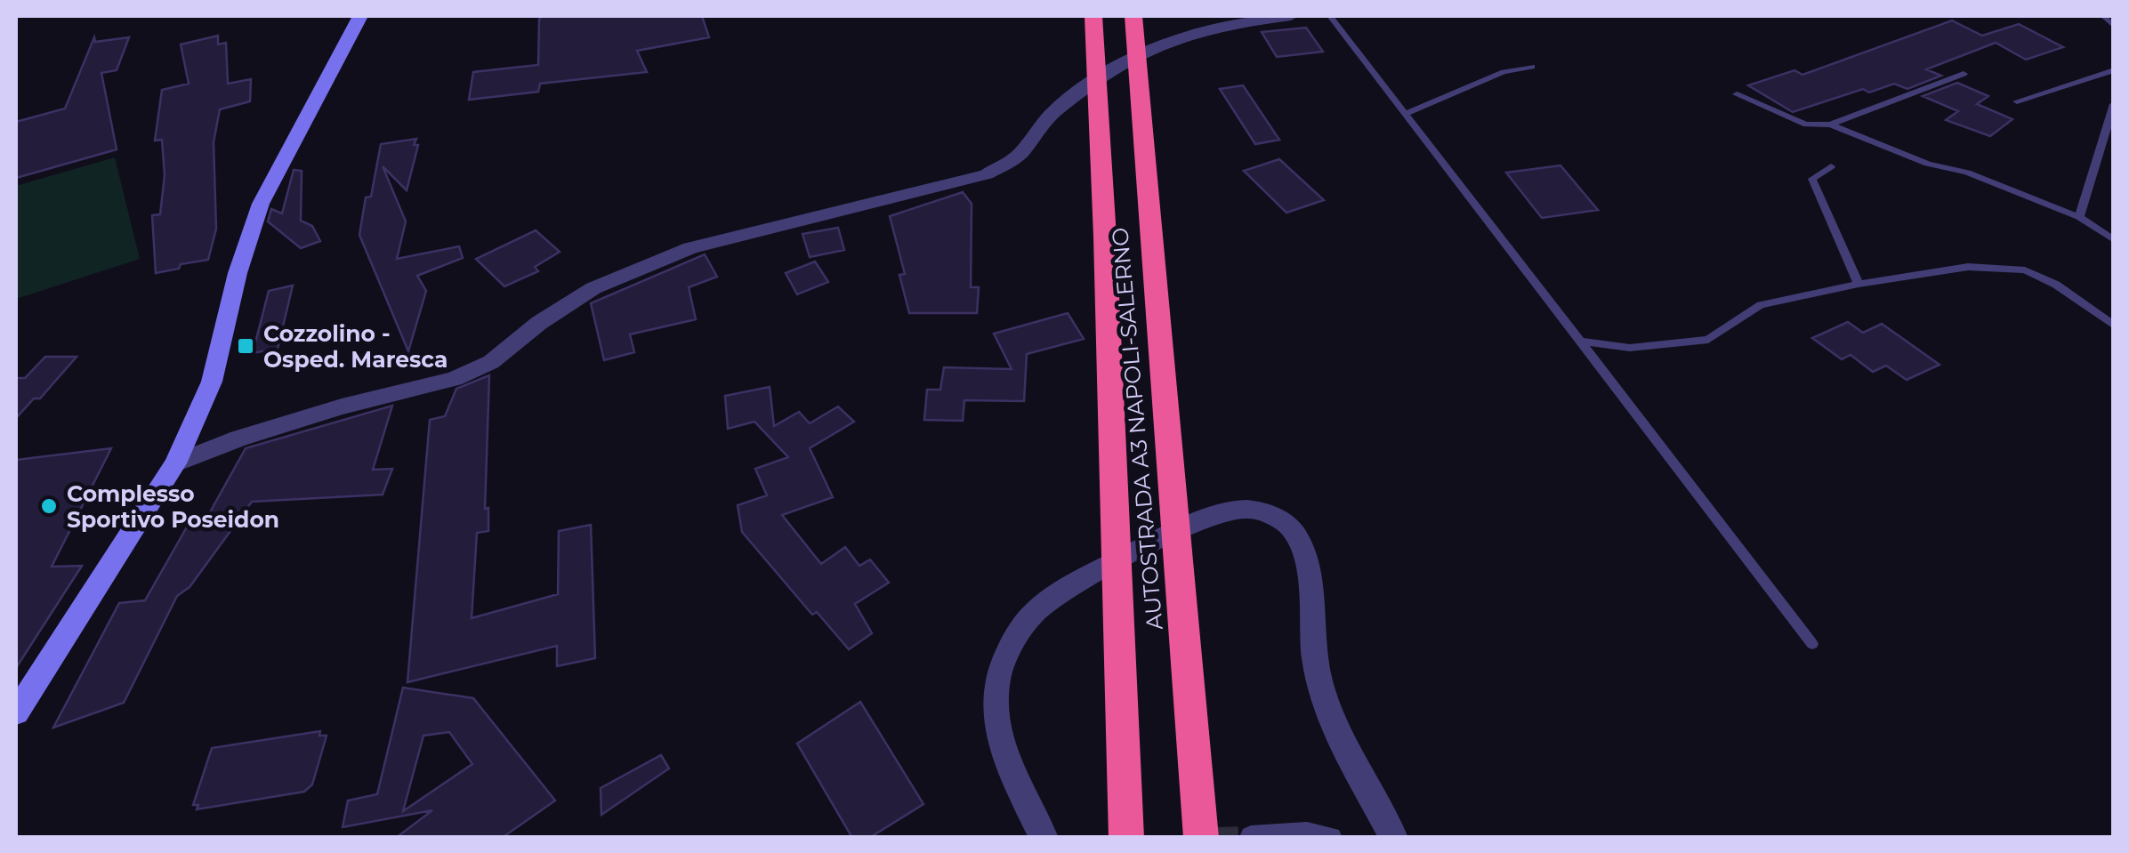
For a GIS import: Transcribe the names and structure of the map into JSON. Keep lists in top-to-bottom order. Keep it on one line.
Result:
{"streets":{"highway":["AUTOSTRADA A3 NAPOLI-SALERNO"]},"places":{"transit":["Cozzolino - Osped. Maresca"],"other":["Complesso Sportivo Poseidon"]}}
